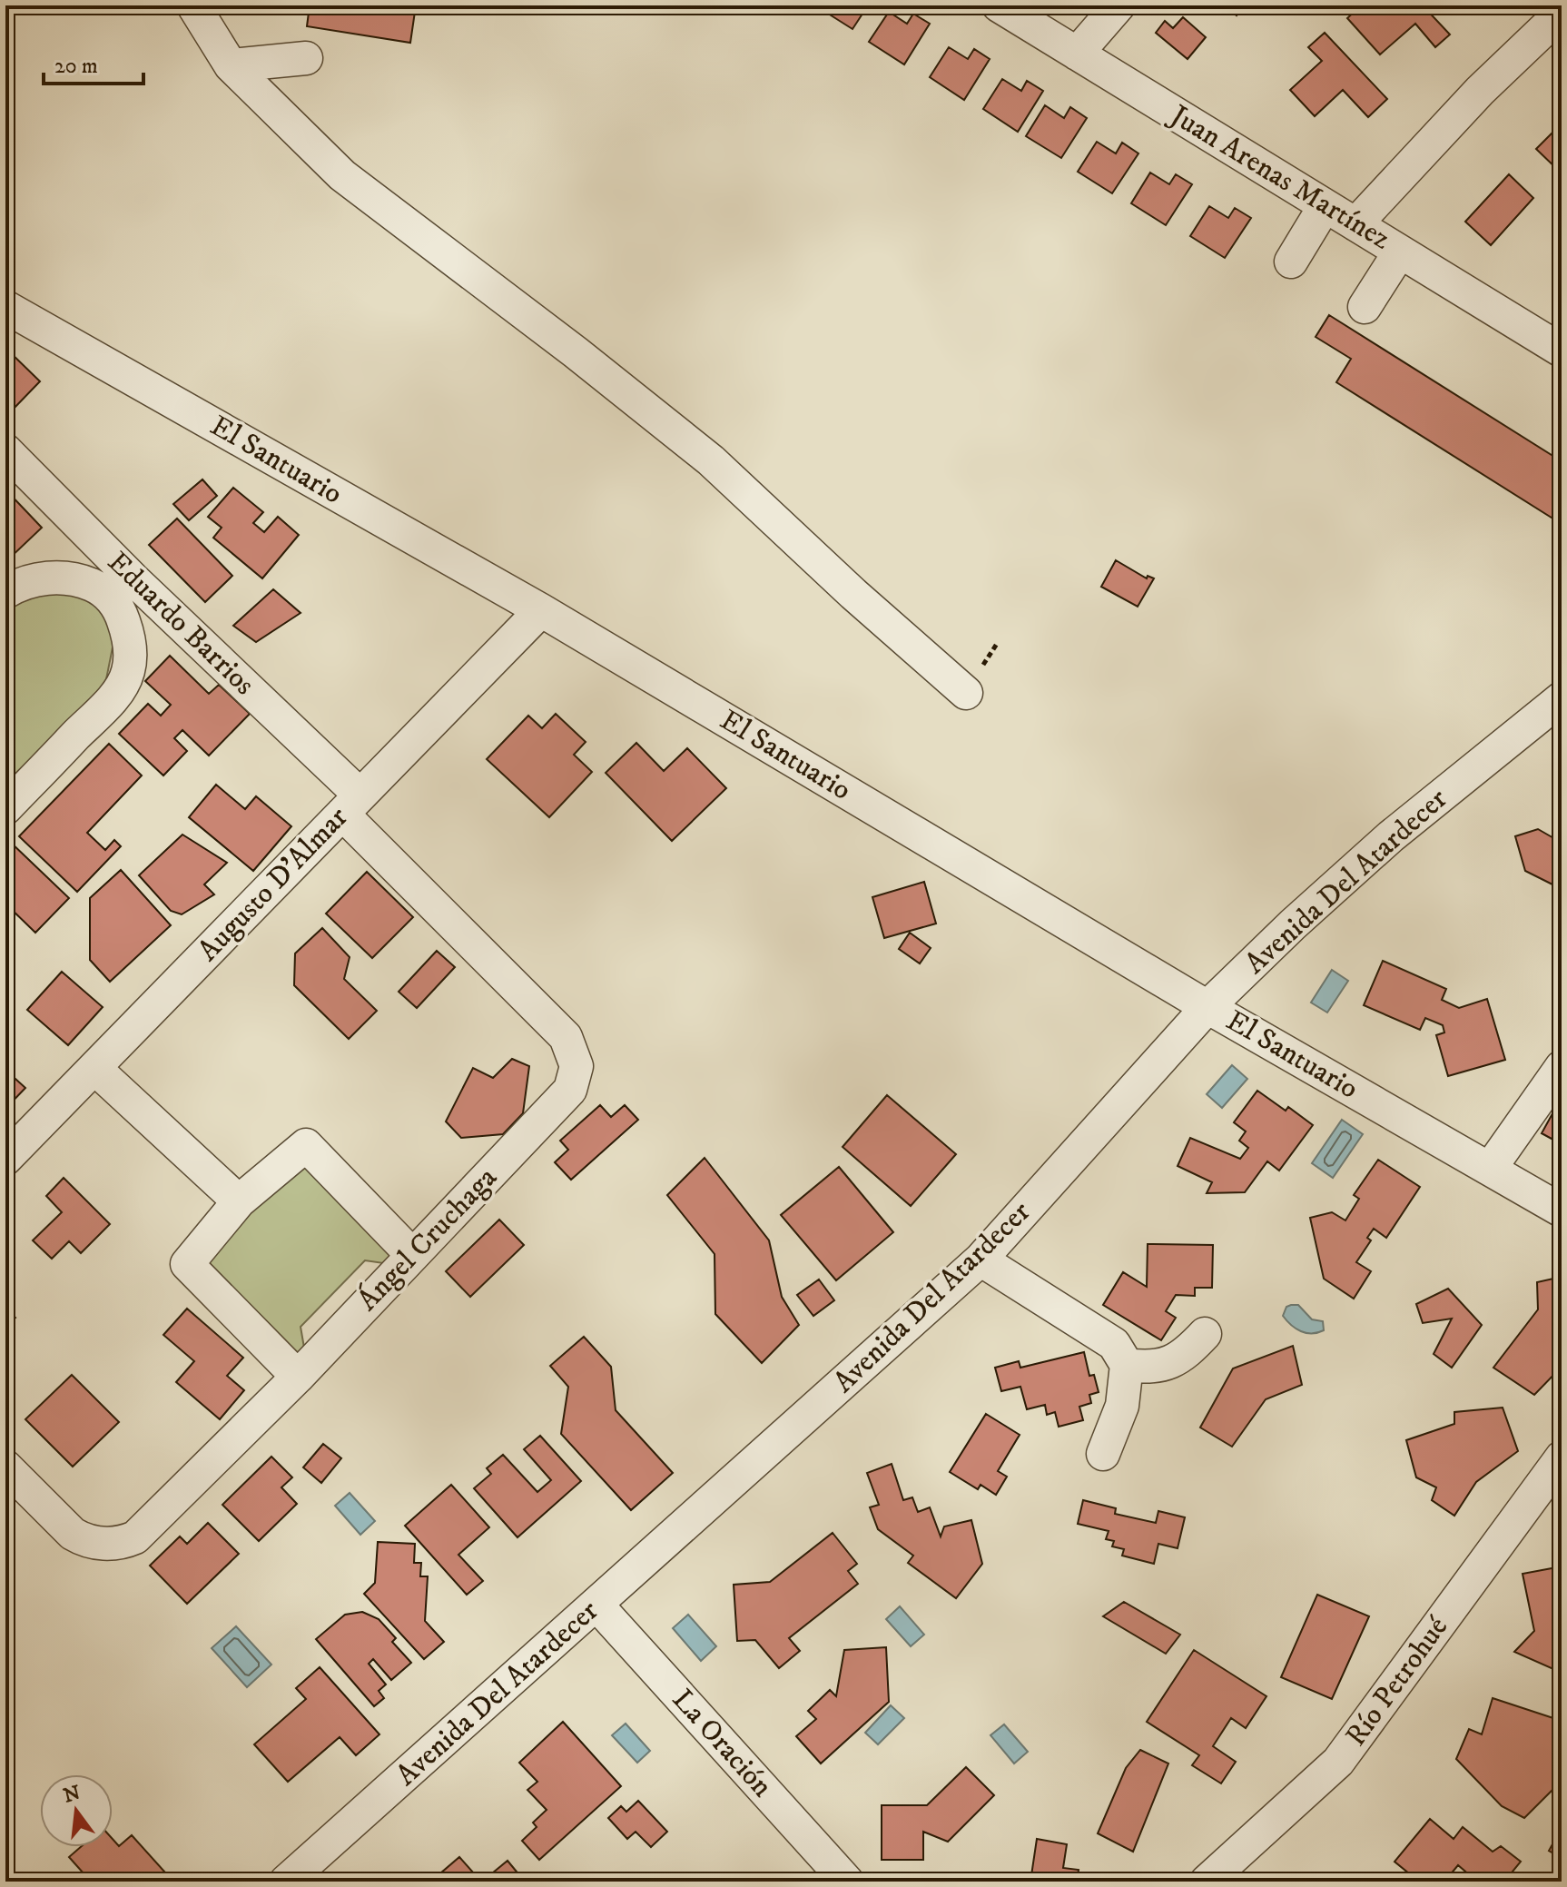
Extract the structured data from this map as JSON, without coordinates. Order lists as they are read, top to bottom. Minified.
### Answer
{"streets":{"street":["Juan Arenas Martínez","El Santuario","Eduardo Barrios","Avenida Del Atardecer","Augusto D'Almar","Ángel Cruchaga","Río Petrohué","La Oración"]},"crossings":[["El Santuario","Avenida Del Atardecer"],["El Santuario","Augusto D'Almar"],["Eduardo Barrios","Augusto D'Almar"],["Eduardo Barrios","Ángel Cruchaga"],["Avenida Del Atardecer","La Oración"],["Augusto D'Almar","Ángel Cruchaga"]],"scale_bar":"20 m","north":"top"}
